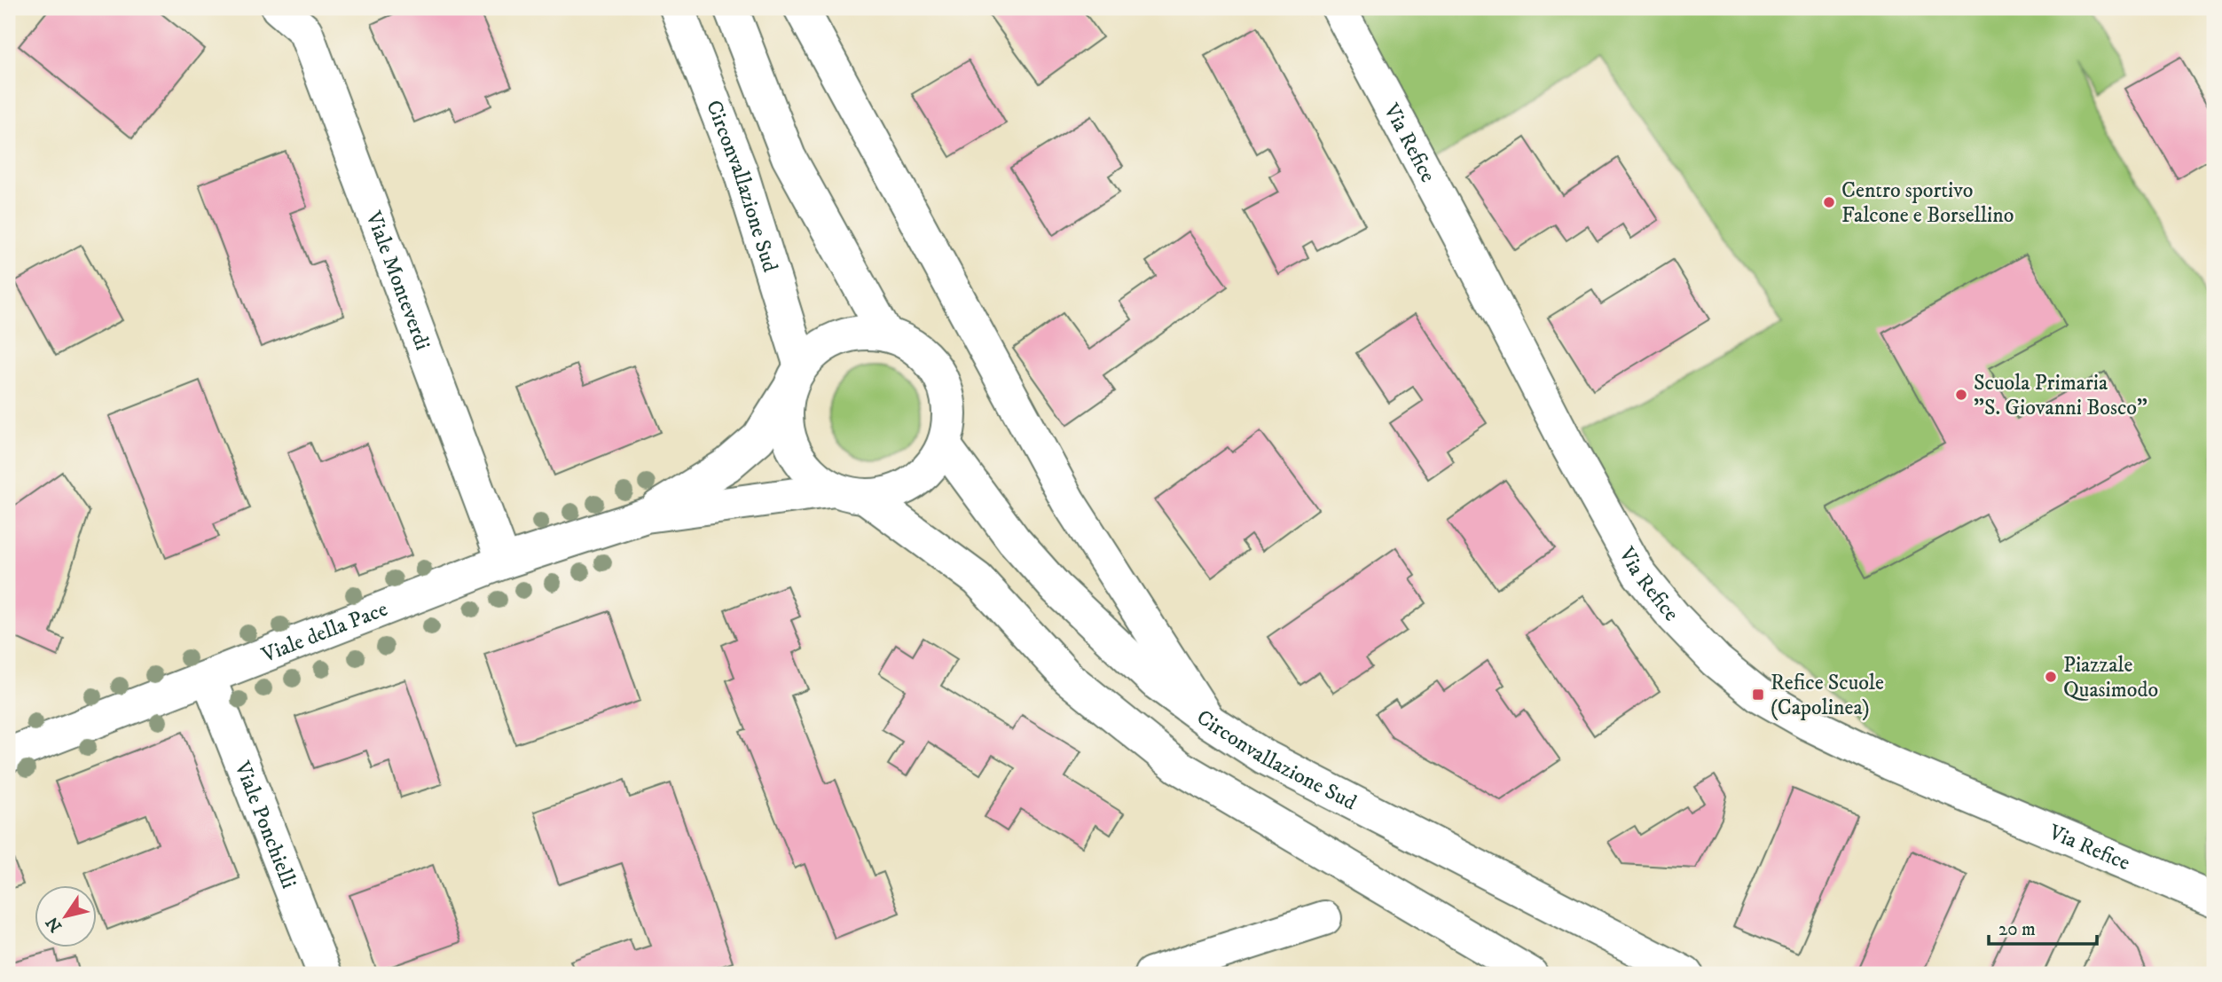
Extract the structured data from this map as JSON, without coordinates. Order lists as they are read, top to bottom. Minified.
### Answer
{"streets":{"street":["Via Refice","Circonvallazione Sud","Viale Monteverdi","Viale della Pace","Viale Ponchielli"]},"crossings":[["Circonvallazione Sud","Viale della Pace"],["Viale Monteverdi","Viale della Pace"],["Viale della Pace","Viale Ponchielli"]],"places":{"other":["Centro sportivo Falcone e Borsellino","Scuola Primaria \"S. Giovanni Bosco\"","Piazzale Quasimodo"],"transit":["Refice Scuole (Capolinea)"]},"scale_bar":"20 m","north":"bottom left"}
